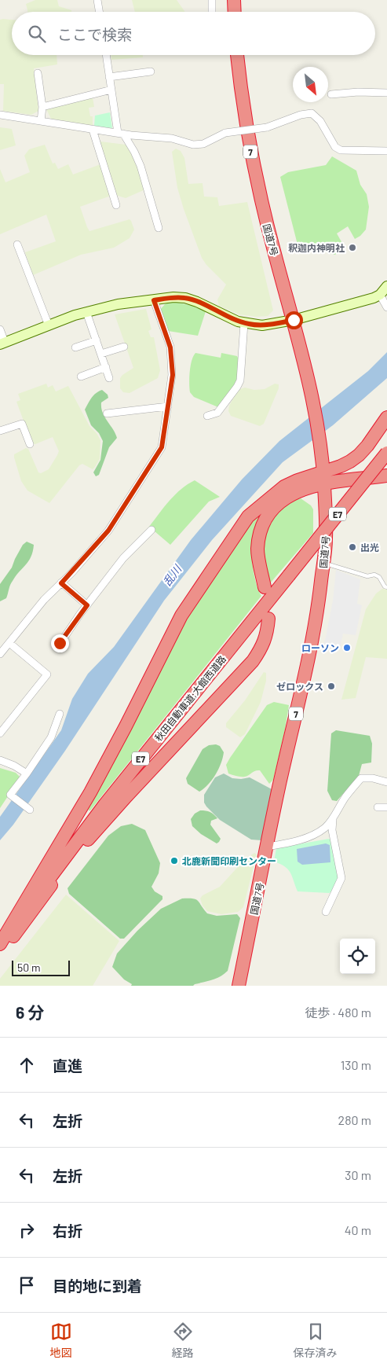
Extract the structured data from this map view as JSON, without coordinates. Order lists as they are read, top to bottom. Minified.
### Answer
{"streets":{"highway":["7","国道7号","E7","秋田自動車道;大館西道路"]},"water":["乱川"],"places":["釈迦内神明社","出光","ローソン","ゼロックス","北鹿新聞印刷センター"],"scale_bar":"50 m","north":"bottom right","page":{"search":"ここで検索","scale":"50 m","heading":["6 分","徒歩 · 480 m"],"list":[["直進","130 m"],["左折","280 m"],["左折","30 m"],["右折","40 m"],"目的地に到着"],"nav":["地図","経路","保存済み"]}}
